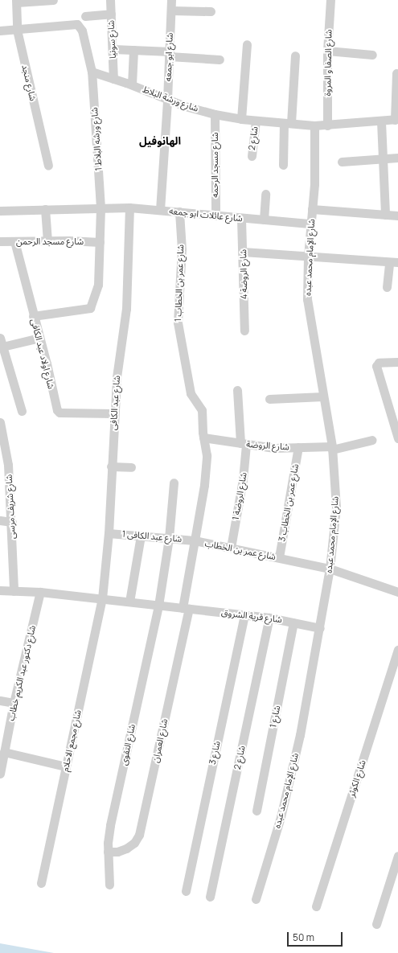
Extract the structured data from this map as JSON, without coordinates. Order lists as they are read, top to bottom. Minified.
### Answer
{"streets":{"street":["شارع سونيا","شارع ابو جمعه","شارع الصفا و المروة","شارع منجد","شارع ورشة البلاط","شارع 2","شارع ورشه البلاط 1","شارع مسجد الرحمه","شارع عائلات ابو جمعه","شارع مسجد الرحمن","شارع الإمام محمد عبده","شارع الروضة 4","شارع عمر بن الخطاب 1","شارع اولاد عبد الكافى","شارع عبد الكافى","شارع الروضة","شارع الروضة 1","شارع عمر بن الخطاب 3","شارع شريف مرسى","شارع عبد الكافى 1","شارع عمر بن الخطاب","شارع قرية الشروق","شارع دكتور عبد الكريم خطاب","شارع 1","شارع مجمع الاحلام","شارع العمران","شارع التقوى","شارع 3","شارع الكوثر"]},"crossings":[["شارع سونيا","شارع ورشة البلاط"],["شارع ابو جمعه","شارع ورشة البلاط"],["شارع ابو جمعه","شارع عائلات ابو جمعه"],["شارع الصفا و المروة","شارع ورشة البلاط"],["شارع ورشة البلاط","شارع 2"],["شارع ورشة البلاط","شارع ورشه البلاط 1"],["شارع ورشة البلاط","شارع مسجد الرحمه"],["شارع ورشة البلاط","شارع الإمام محمد عبده"],["شارع 2","شارع قرية الشروق"],["شارع ورشه البلاط 1","شارع عائلات ابو جمعه"],["شارع ورشه البلاط 1","شارع مسجد الرحمن"],["شارع ورشه البلاط 1","شارع اولاد عبد الكافى"],["شارع مسجد الرحمه","شارع عائلات ابو جمعه"],["شارع عائلات ابو جمعه","شارع الإمام محمد عبده"],["شارع عائلات ابو جمعه","شارع الروضة 4"],["شارع عائلات ابو جمعه","شارع عمر بن الخطاب 1"],["شارع عائلات ابو جمعه","شارع عبد الكافى"],["شارع مسجد الرحمن","شارع اولاد عبد الكافى"],["شارع الإمام محمد عبده","شارع الروضة"],["شارع الإمام محمد عبده","شارع عمر بن الخطاب"],["شارع الإمام محمد عبده","شارع قرية الشروق"],["شارع عمر بن الخطاب 1","شارع الروضة"],["شارع عمر بن الخطاب 1","شارع عبد الكافى 1"],["شارع عمر بن الخطاب 1","شارع عمر بن الخطاب"],["شارع اولاد عبد الكافى","شارع عبد الكافى"],["شارع عبد الكافى","شارع عبد الكافى 1"],["شارع عبد الكافى","شارع مجمع الاحلام"],["شارع الروضة","شارع الروضة 1"],["شارع الروضة","شارع عمر بن الخطاب 3"],["شارع الروضة 1","شارع عمر بن الخطاب"],["شارع عمر بن الخطاب 3","شارع عمر بن الخطاب"],["شارع عبد الكافى 1","شارع عمر بن الخطاب"],["شارع عبد الكافى 1","شارع التقوى"],["شارع عمر بن الخطاب","شارع قرية الشروق"],["شارع عمر بن الخطاب","شارع العمران"],["شارع قرية الشروق","شارع 1"],["شارع قرية الشروق","شارع العمران"],["شارع قرية الشروق","شارع 3"],["شارع العمران","شارع التقوى"]],"districts":["الهانوفيل"],"scale_bar":"50 m"}
